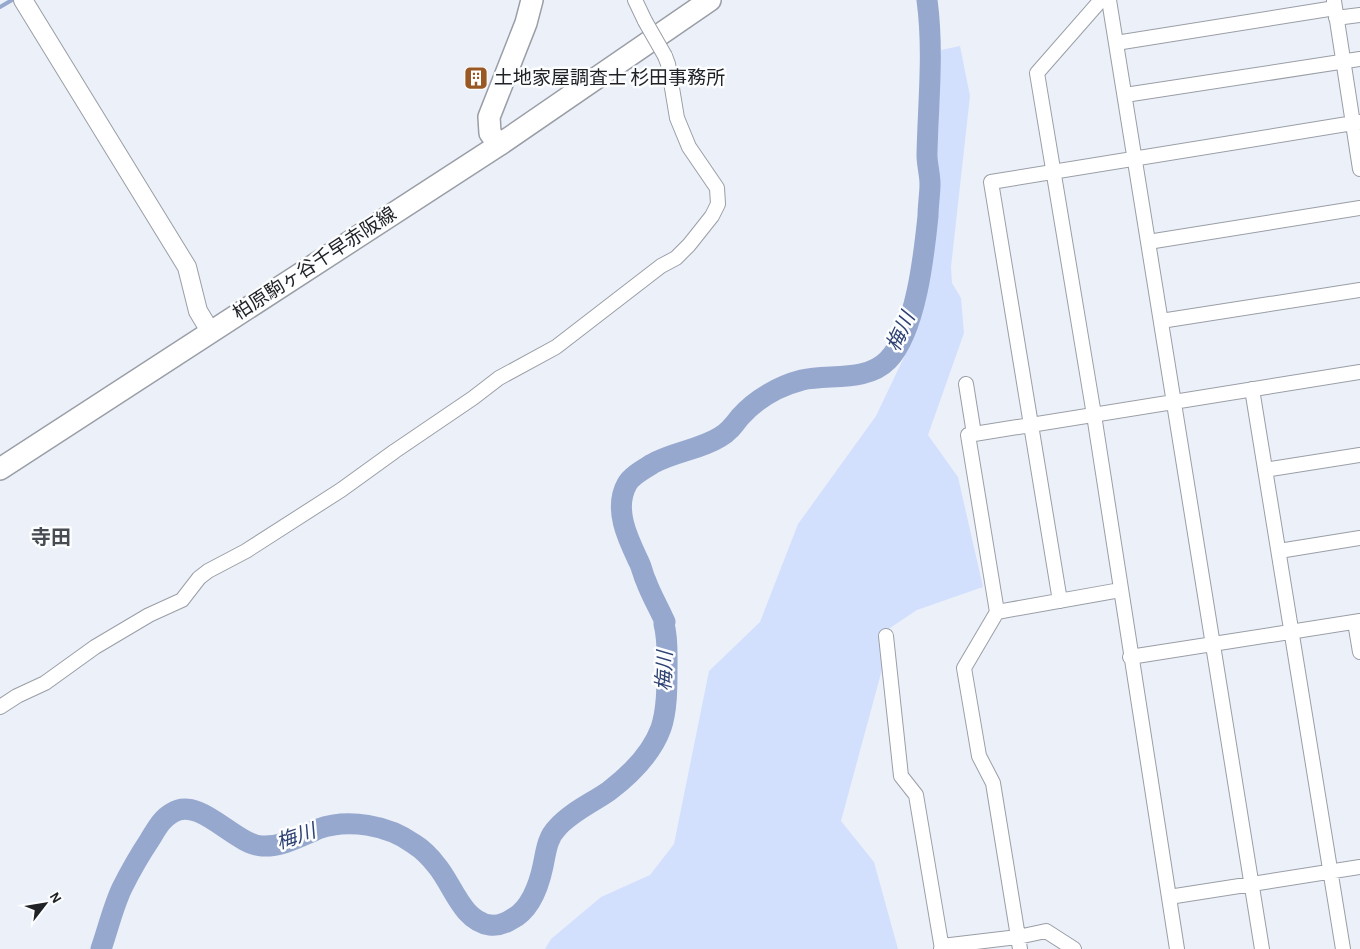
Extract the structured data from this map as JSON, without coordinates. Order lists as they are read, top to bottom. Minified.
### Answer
{"streets":{"main road":["柏原駒ヶ谷千早赤阪線"]},"districts":["寺田"],"water":["梅川"],"places":{"building":["土地家屋調査士 杉田事務所"]},"north":"top right"}
